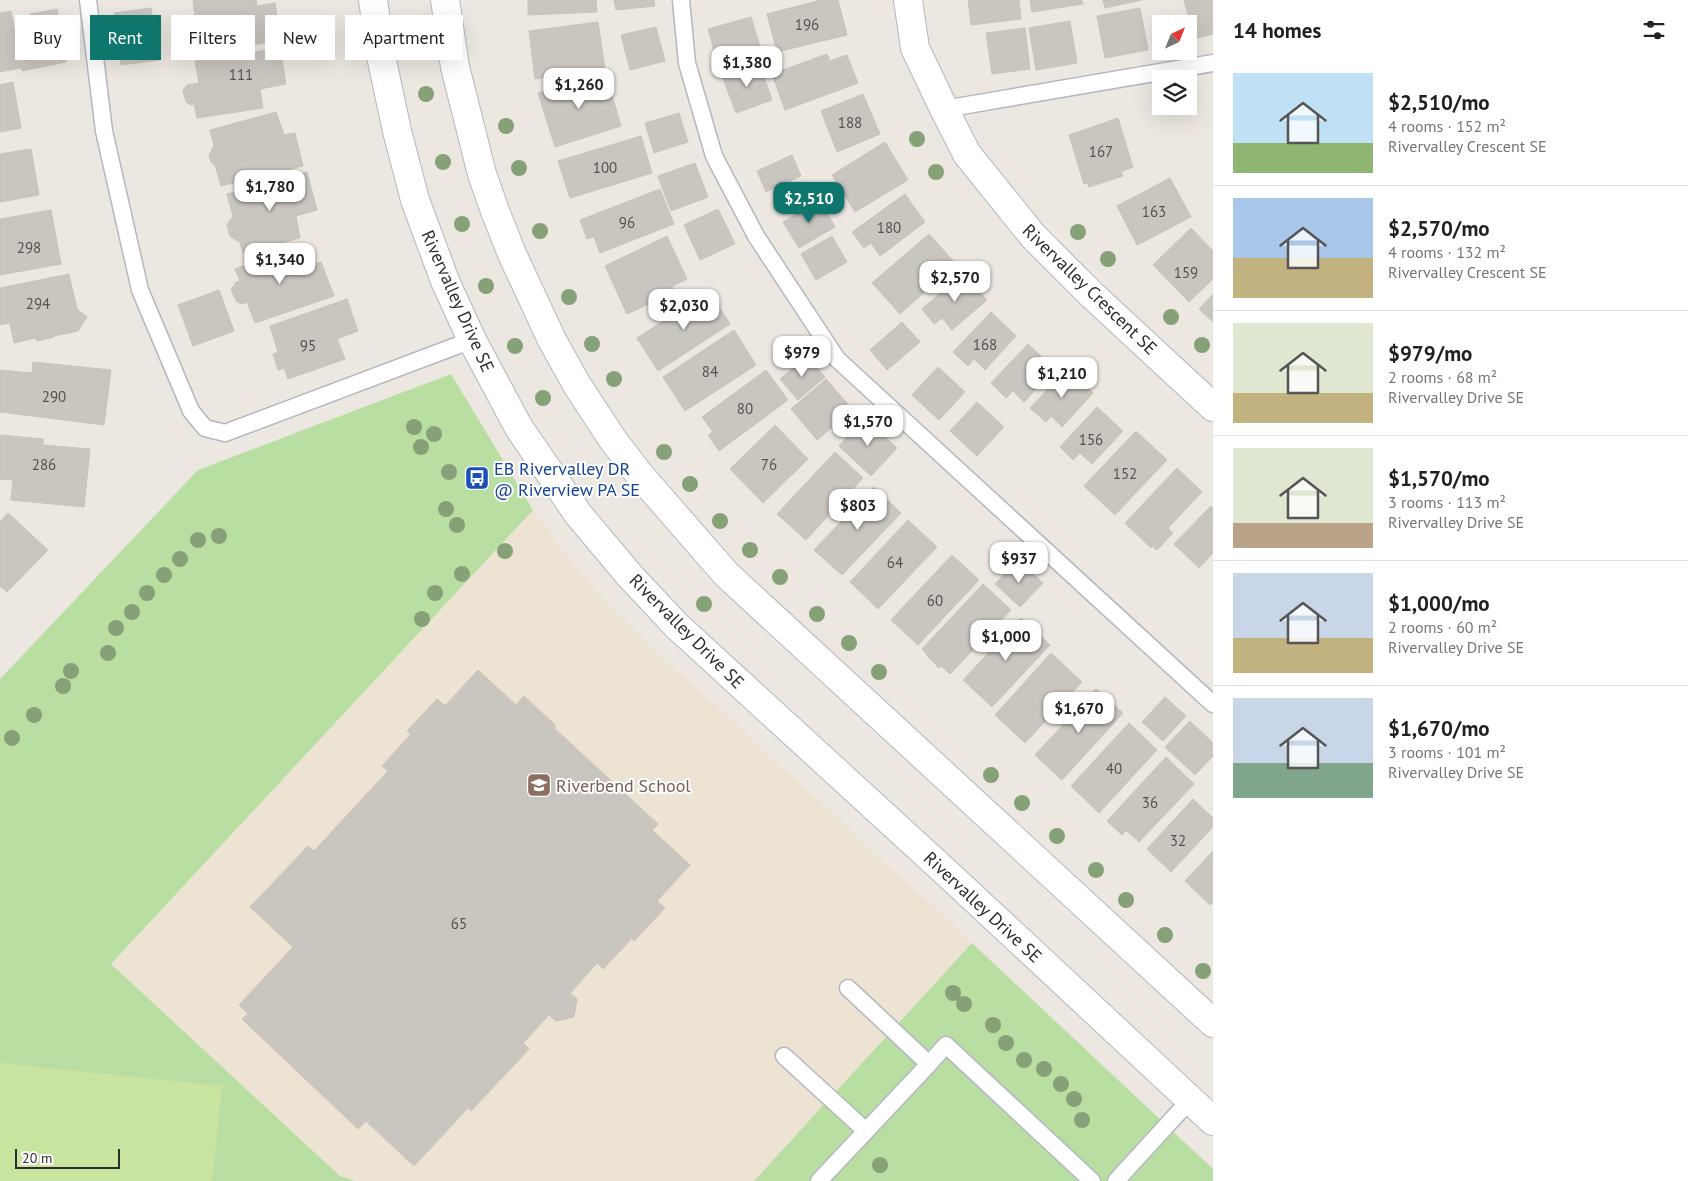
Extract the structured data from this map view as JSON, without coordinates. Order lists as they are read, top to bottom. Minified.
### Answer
{"streets":{"street":["Rivervalley Crescent SE","Rivervalley Drive SE"]},"places":{"bus stop":["EB Rivervalley DR @ Riverview PA SE"],"school or university":["Riverbend School"]},"house_numbers":["196","111","188","167","100","163","96","180","298","159","294","168","95","84","290","80","156","286","76","152","64","60","40","36","32","65"],"scale_bar":"20 m","north":"top right","page":{"heading":"14 homes","chip":["Buy","Rent","Filters","New","Apartment"],"price":["$1,380","$1,260","$1,780","$2,510","$1,340","$2,570","$2,030","$979","$1,210","$1,570","$803","$937","$1,000","$1,670"],"list":[{"name":"$2,510/mo","note":"4 rooms · 152 m² · Rivervalley Crescent SE"},{"name":"$2,570/mo","note":"4 rooms · 132 m² · Rivervalley Crescent SE"},{"name":"$979/mo","note":"2 rooms · 68 m² · Rivervalley Drive SE"},{"name":"$1,570/mo","note":"3 rooms · 113 m² · Rivervalley Drive SE"},{"name":"$1,000/mo","note":"2 rooms · 60 m² · Rivervalley Drive SE"},{"name":"$1,670/mo","note":"3 rooms · 101 m² · Rivervalley Drive SE"}],"scale":"20 m"}}
